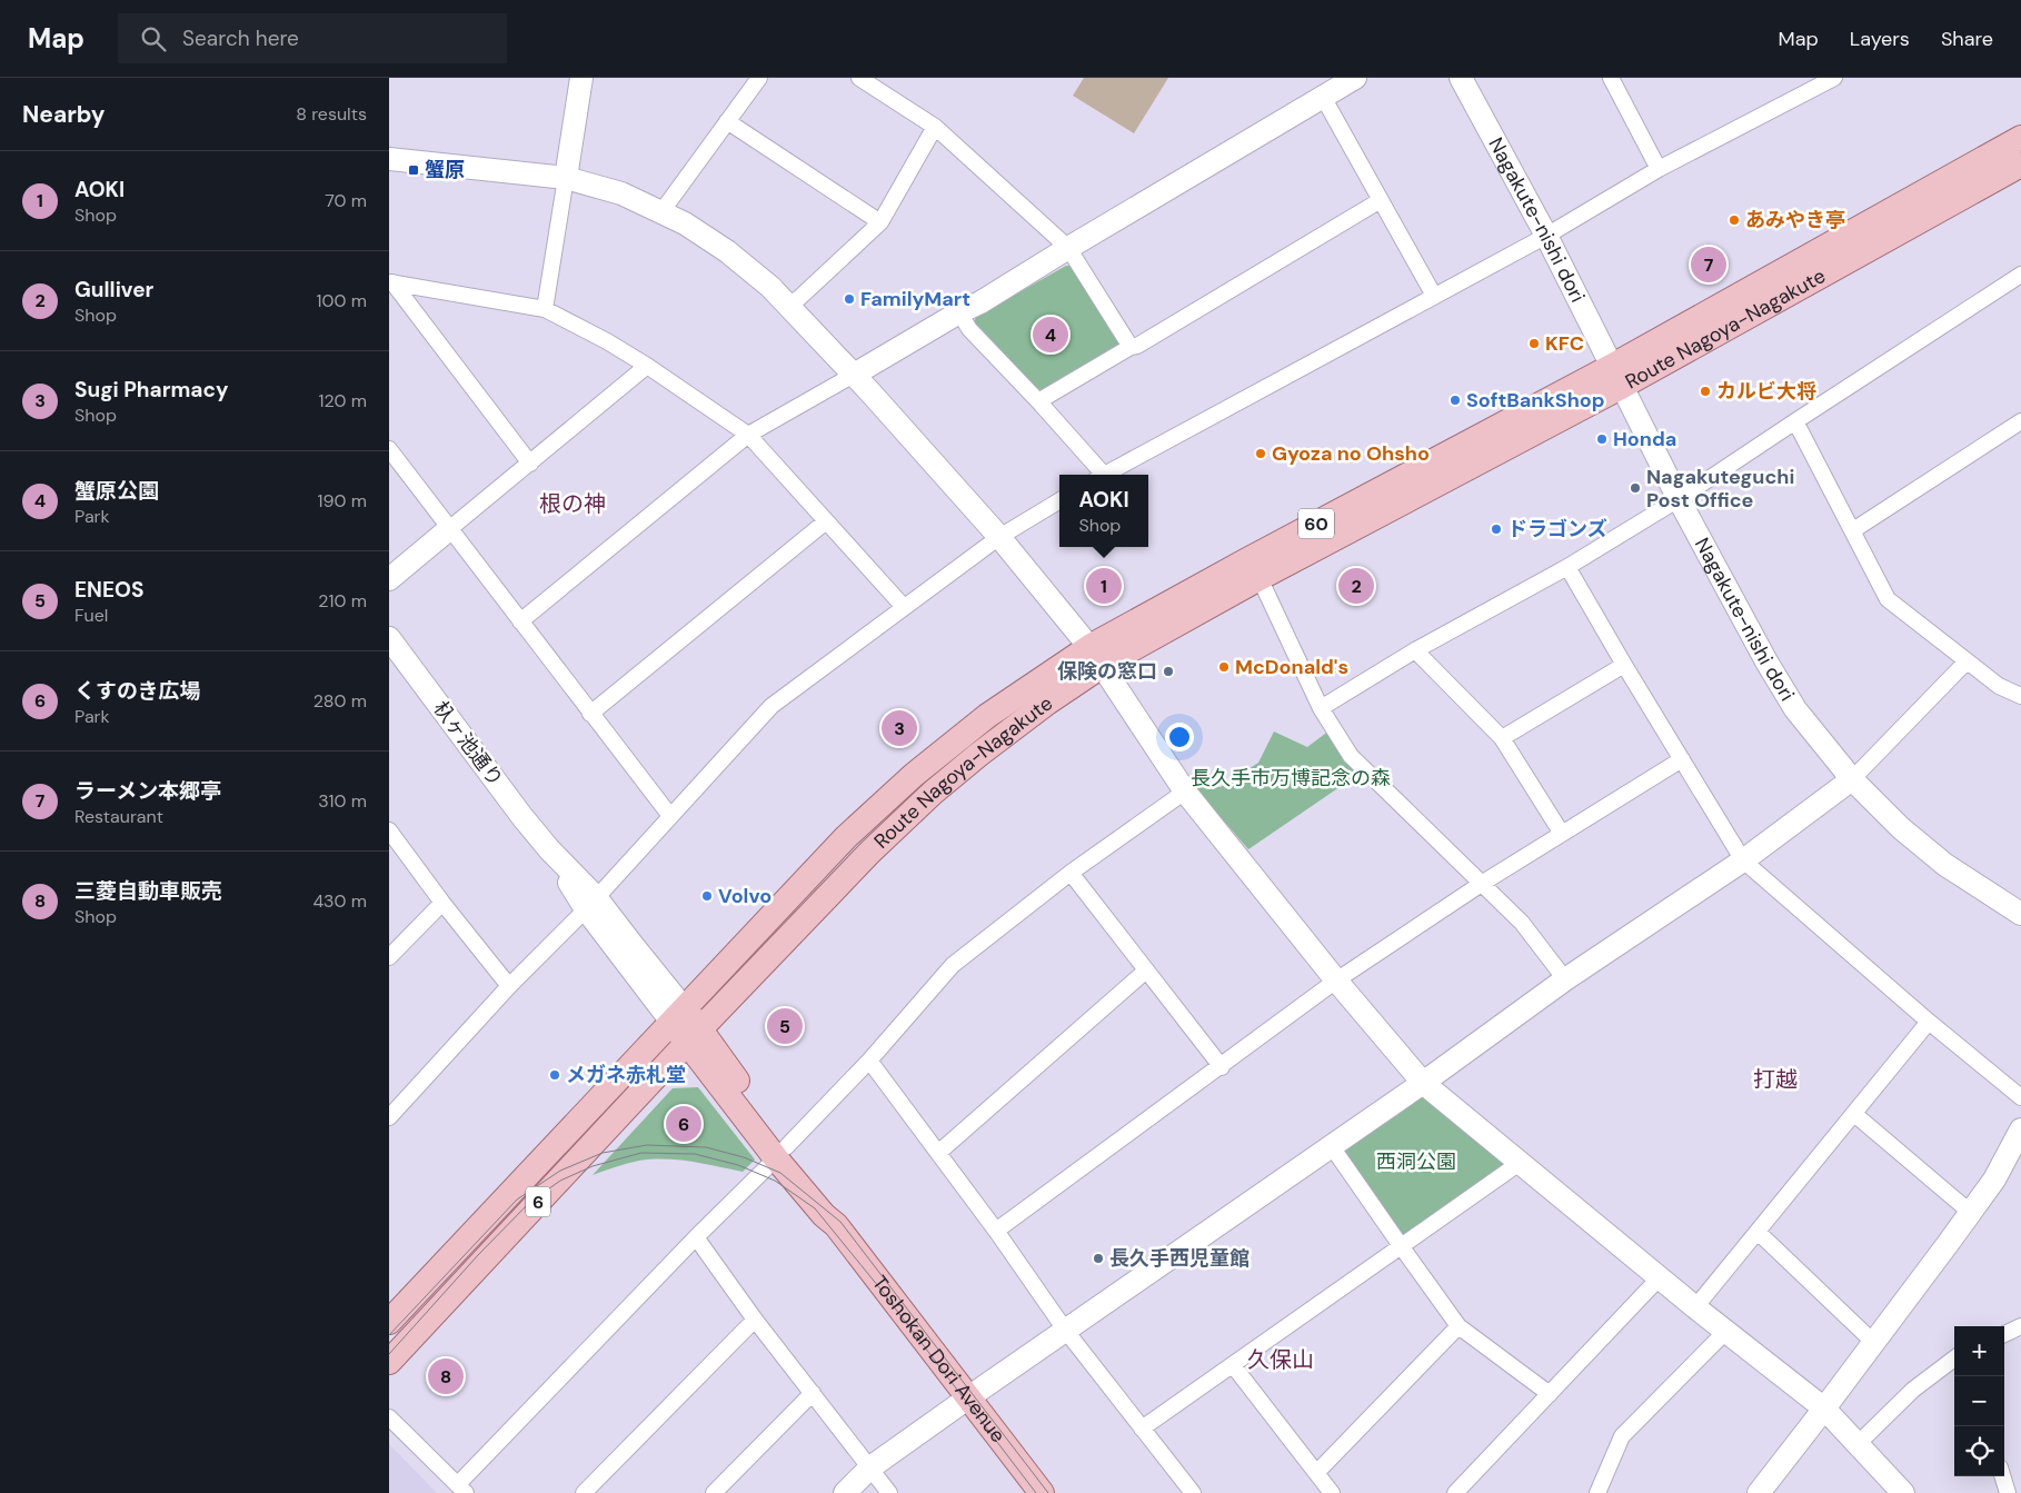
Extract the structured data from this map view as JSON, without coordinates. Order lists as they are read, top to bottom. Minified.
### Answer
{"streets":{"main road":["Route Nagoya-Nagakute","60","6","Toshokan Dori Avenue"],"street":["Nagakute-nishi dori","杁ヶ池通り"]},"crossings":[["Nagakute-nishi dori","Route Nagoya-Nagakute"],["Route Nagoya-Nagakute","杁ヶ池通り"],["Route Nagoya-Nagakute","6"],["Route Nagoya-Nagakute","Toshokan Dori Avenue"],["杁ヶ池通り","6"],["杁ヶ池通り","Toshokan Dori Avenue"],["6","Toshokan Dori Avenue"]],"districts":["根の神","打越","久保山"],"parks":["長久手市万博記念の森","西洞公園"],"places":{"transit":["蟹原"],"other":["あみやき亭","FamilyMart","KFC","カルビ大将","SoftBankShop","Honda","Gyoza no Ohsho","Nagakuteguchi Post Office","ドラゴンズ","McDonald's","保険の窓口","Volvo","メガネ赤札堂","長久手西児童館"]},"page":{"header":"Map","search":"Search here","nav":["Map","Layers","Share"],"heading":["Nearby","8 results"],"list":[{"mark":"1","name":"AOKI","note":"Shop","value":"70 m"},{"mark":"2","name":"Gulliver","note":"Shop","value":"100 m"},{"mark":"3","name":"Sugi Pharmacy","note":"Shop","value":"120 m"},{"mark":"4","name":"蟹原公園","note":"Park","value":"190 m"},{"mark":"5","name":"ENEOS","note":"Fuel","value":"210 m"},{"mark":"6","name":"くすのき広場","note":"Park","value":"280 m"},{"mark":"7","name":"ラーメン本郷亭","note":"Restaurant","value":"310 m"},{"mark":"8","name":"三菱自動車販売","note":"Shop","value":"430 m"}],"pins":["7","4","1","2","3","5","6","8"],"popup":["AOKI","Shop"],"map_buttons":["+","−"]}}
